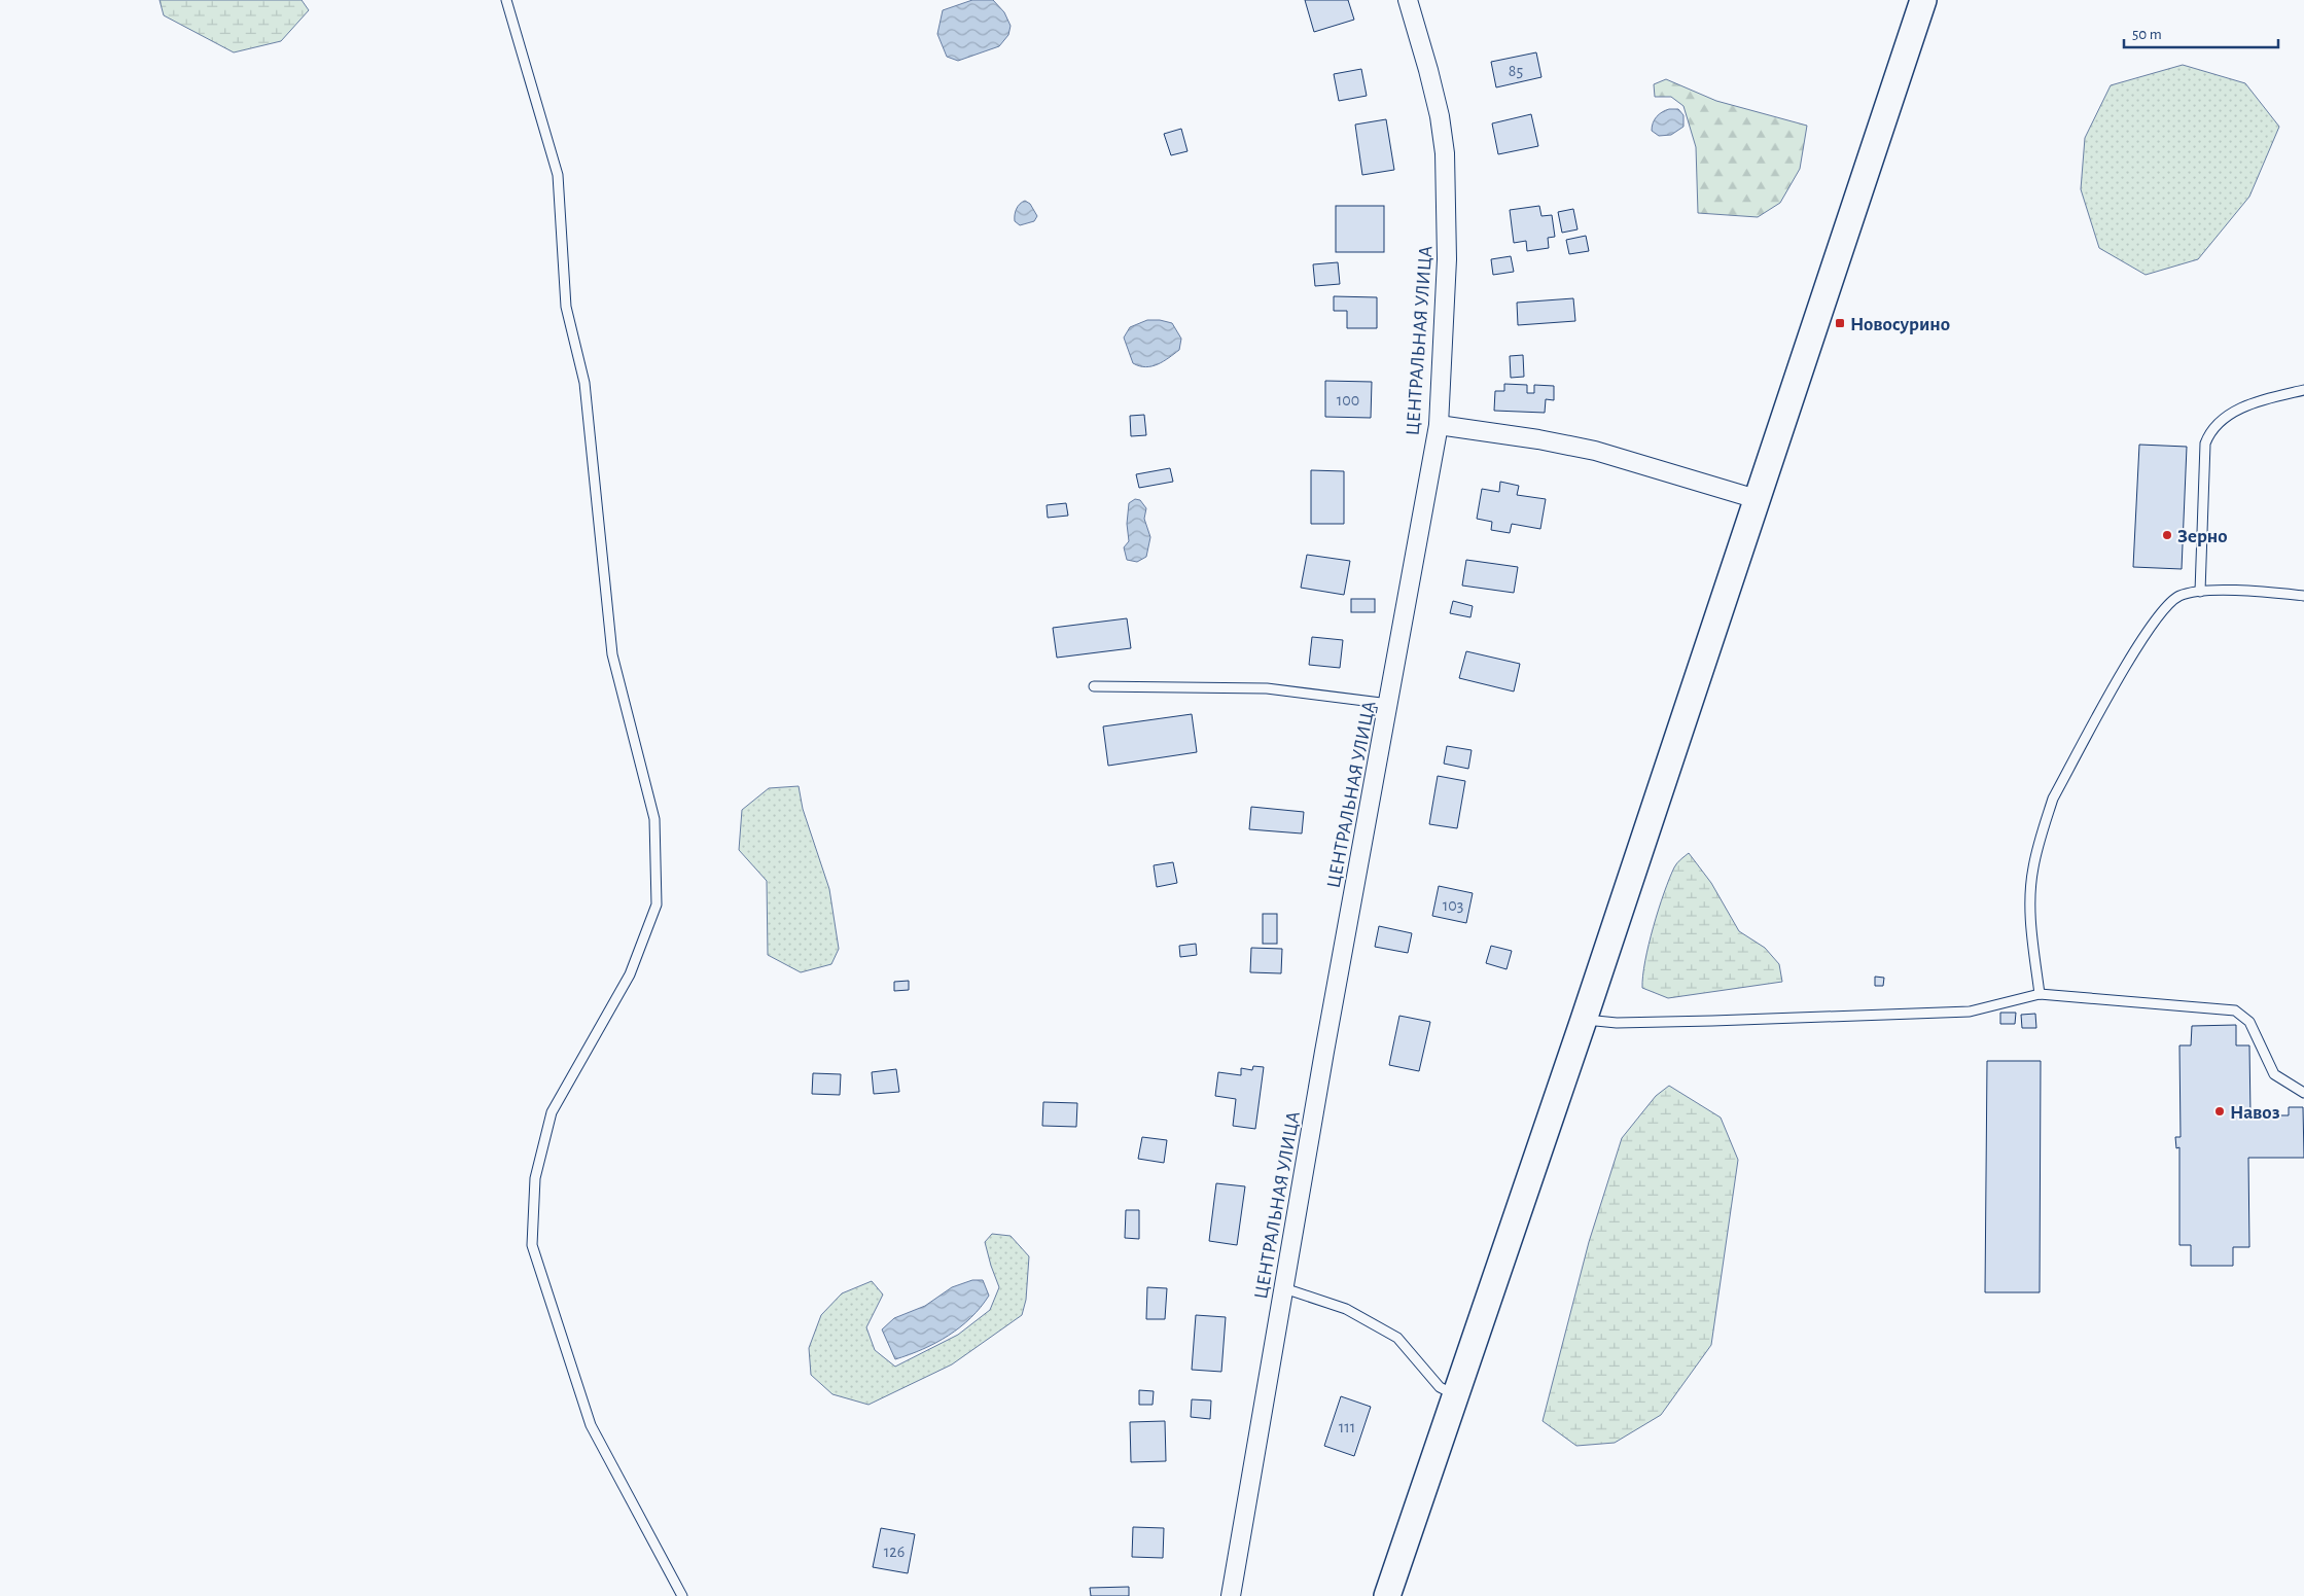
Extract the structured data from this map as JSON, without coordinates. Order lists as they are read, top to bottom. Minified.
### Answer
{"streets":{"street":["ЦЕНТРАЛЬНАЯ УЛИЦА"]},"places":{"transit":["Новосурино"],"other":["Зерно","Навоз"]},"house_numbers":["85","100","103","111","126"],"scale_bar":"50 m"}
